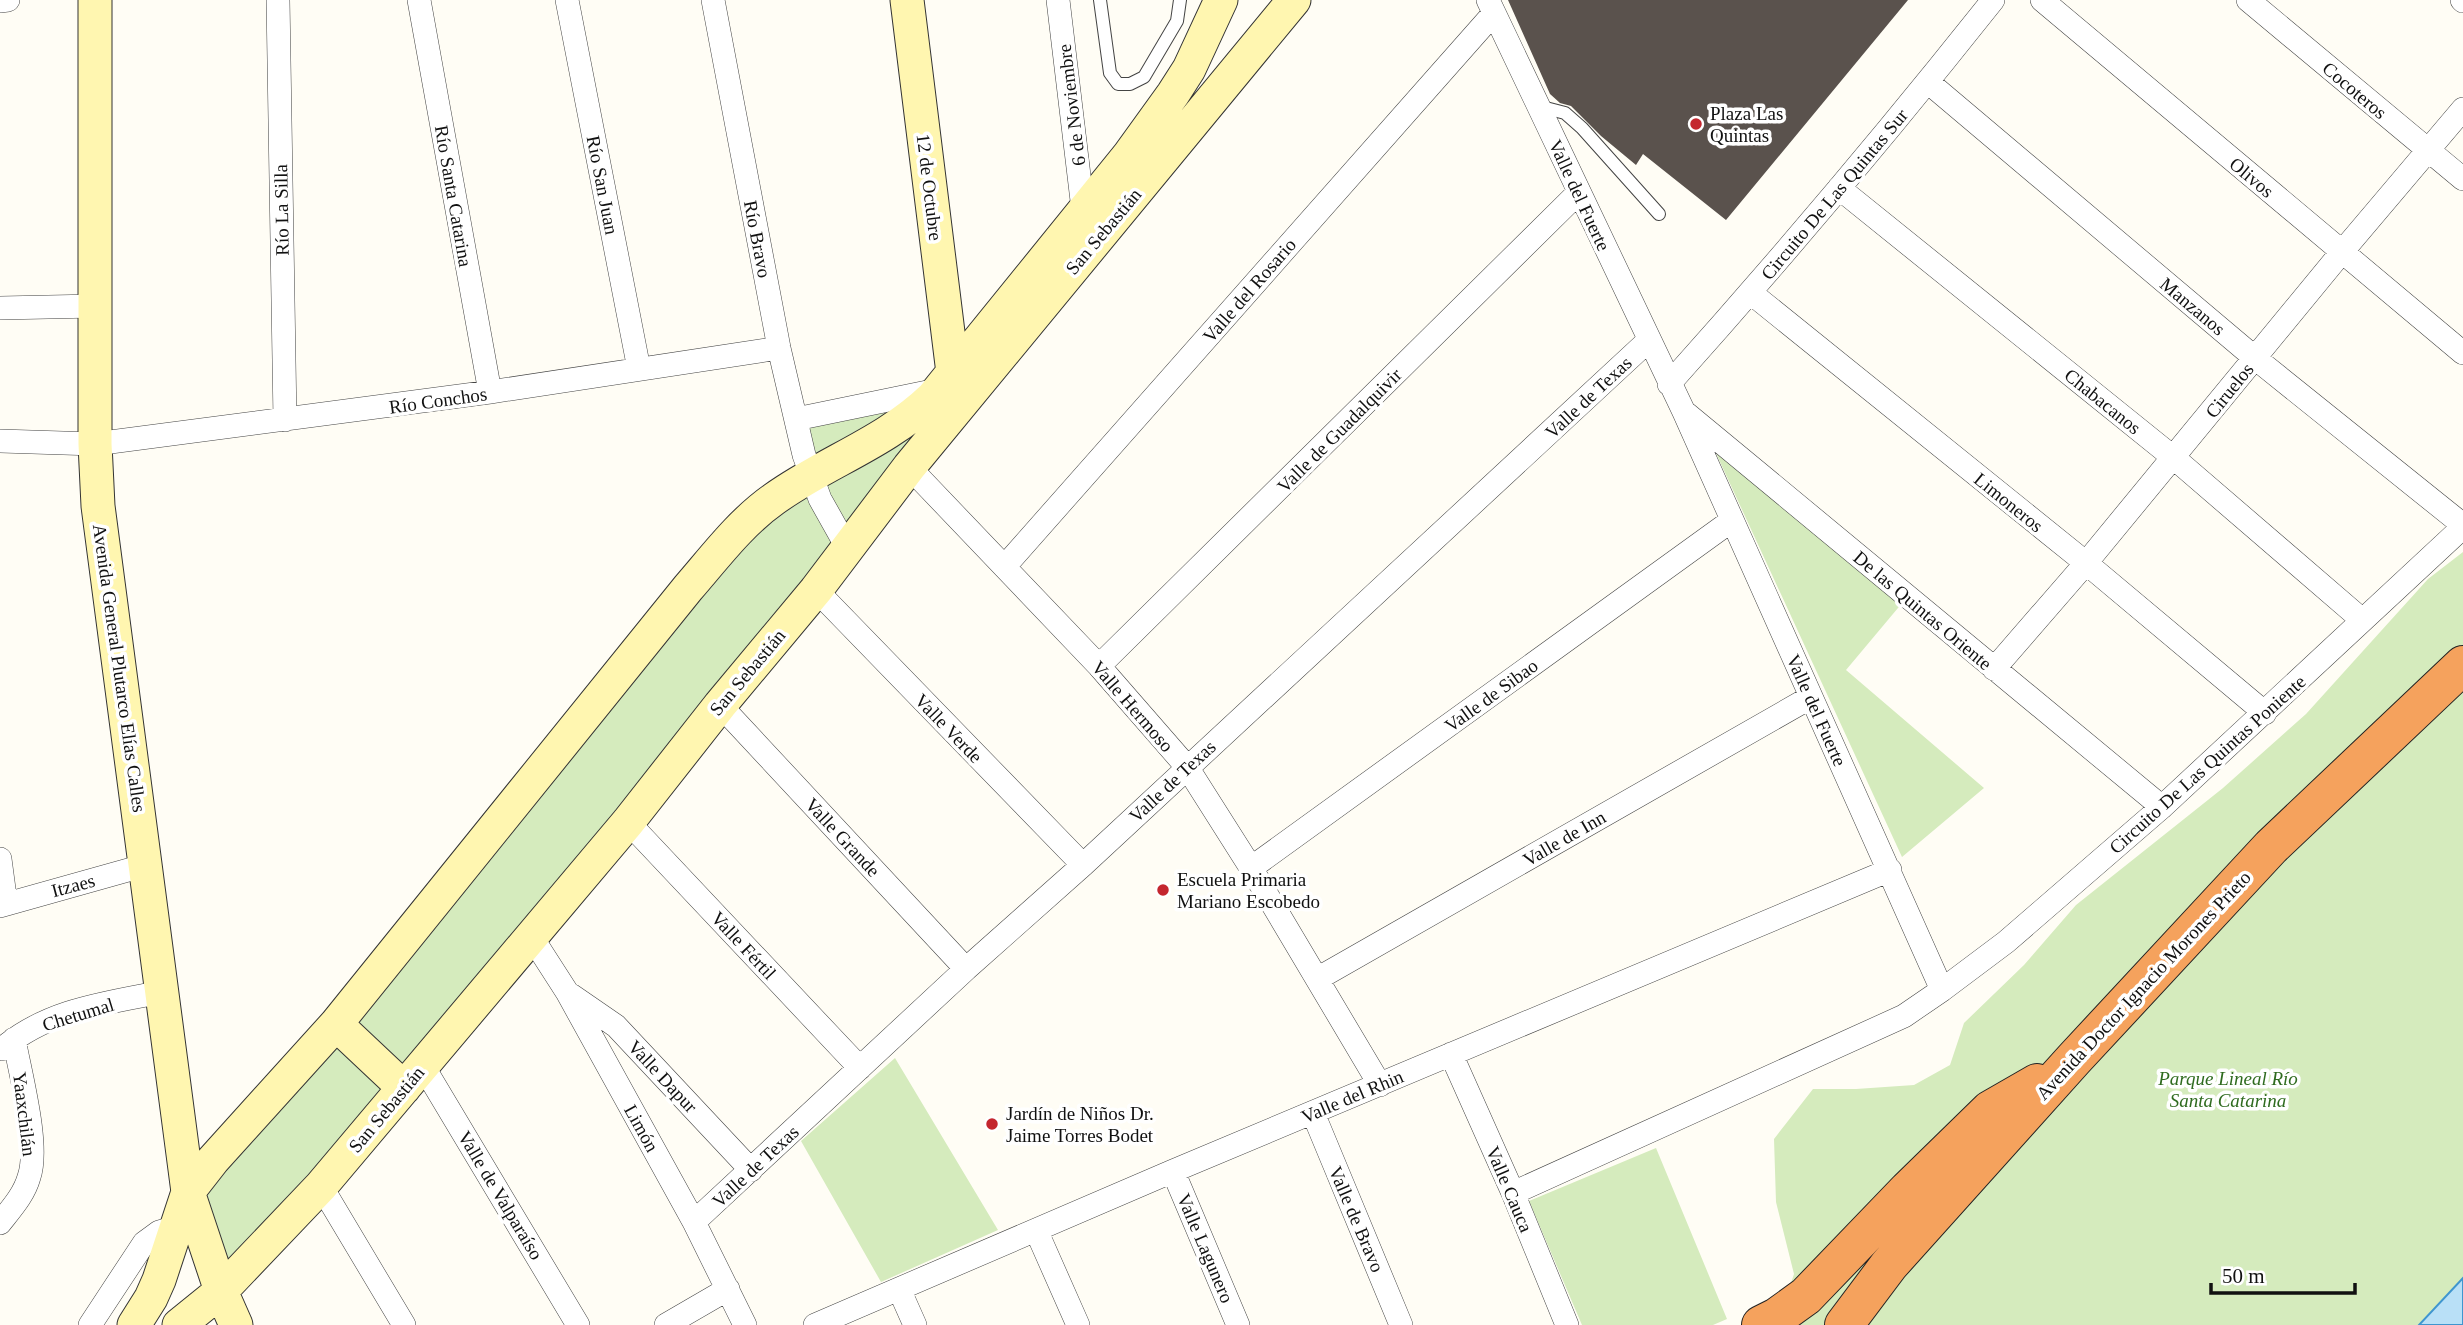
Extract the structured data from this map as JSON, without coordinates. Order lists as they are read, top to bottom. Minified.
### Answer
{"streets":{"highway":["Avenida Doctor Ignacio Morones Prieto"],"main road":["12 de Octubre","San Sebastián","Avenida General Plutarco Elías Calles"],"street":["Cocoteros","6 de Noviembre","Olivos","Río San Juan","Circuito De Las Quintas Sur","Valle del Fuerte","Río Santa Catarina","Río La Silla","Río Bravo","Valle del Rosario","Manzanos","Ciruelos","Valle de Texas","Río Conchos","Chabacanos","Valle de Guadalquivir","Limoneros","De las Quintas Oriente","Valle de Sibao","Valle Hermoso","Valle Verde","Circuito De Las Quintas Poniente","Valle Grande","Valle de Inn","Itzaes","Valle Fértil","Chetumal","Valle Dapur","Valle del Rhin","Yaaxchilán","Limón","Valle Cauca","Valle de Valparaíso","Valle de Bravo","Valle Lagunero"]},"crossings":[["Cocoteros","Ciruelos"],["6 de Noviembre","San Sebastián"],["Olivos","Ciruelos"],["Río San Juan","Río Conchos"],["12 de Octubre","San Sebastián"],["Circuito De Las Quintas Sur","Valle del Fuerte"],["Circuito De Las Quintas Sur","Manzanos"],["Circuito De Las Quintas Sur","Chabacanos"],["Circuito De Las Quintas Sur","Limoneros"],["Valle del Fuerte","Valle del Rosario"],["Valle del Fuerte","Valle de Texas"],["Valle del Fuerte","Valle de Guadalquivir"],["Valle del Fuerte","De las Quintas Oriente"],["Valle del Fuerte","Valle de Sibao"],["Valle del Fuerte","Circuito De Las Quintas Poniente"],["Valle del Fuerte","Valle de Inn"],["Valle del Fuerte","Valle del Rhin"],["Río Santa Catarina","Río Conchos"],["Río La Silla","Río Conchos"],["San Sebastián","Río Bravo"],["San Sebastián","Avenida General Plutarco Elías Calles"],["San Sebastián","Valle Hermoso"],["San Sebastián","Valle Verde"],["San Sebastián","Valle Grande"],["San Sebastián","Valle Fértil"],["San Sebastián","Limón"],["San Sebastián","Valle de Valparaíso"],["Río Bravo","Río Conchos"],["Valle del Rosario","Valle Hermoso"],["Manzanos","Ciruelos"],["Manzanos","Circuito De Las Quintas Poniente"],["Ciruelos","Chabacanos"],["Ciruelos","Limoneros"],["Ciruelos","De las Quintas Oriente"],["Valle de Texas","Valle Hermoso"],["Valle de Texas","Valle Verde"],["Valle de Texas","Valle Grande"],["Valle de Texas","Valle Fértil"],["Valle de Texas","Valle Dapur"],["Valle de Texas","Limón"],["Río Conchos","Avenida General Plutarco Elías Calles"],["Chabacanos","Circuito De Las Quintas Poniente"],["Valle de Guadalquivir","Valle Hermoso"],["Limoneros","Circuito De Las Quintas Poniente"],["De las Quintas Oriente","Circuito De Las Quintas Poniente"],["Avenida General Plutarco Elías Calles","Itzaes"],["Avenida General Plutarco Elías Calles","Chetumal"],["Valle de Sibao","Valle Hermoso"],["Valle Hermoso","Valle de Inn"],["Valle Hermoso","Valle del Rhin"],["Chetumal","Yaaxchilán"],["Valle Dapur","Limón"],["Valle del Rhin","Valle Cauca"],["Valle del Rhin","Valle de Bravo"],["Valle del Rhin","Valle Lagunero"]],"parks":["Parque Lineal Río Santa Catarina"],"places":["Plaza Las Quintas","Escuela Primaria Mariano Escobedo","Jardín de Niños Dr. Jaime Torres Bodet"],"scale_bar":"50 m"}
